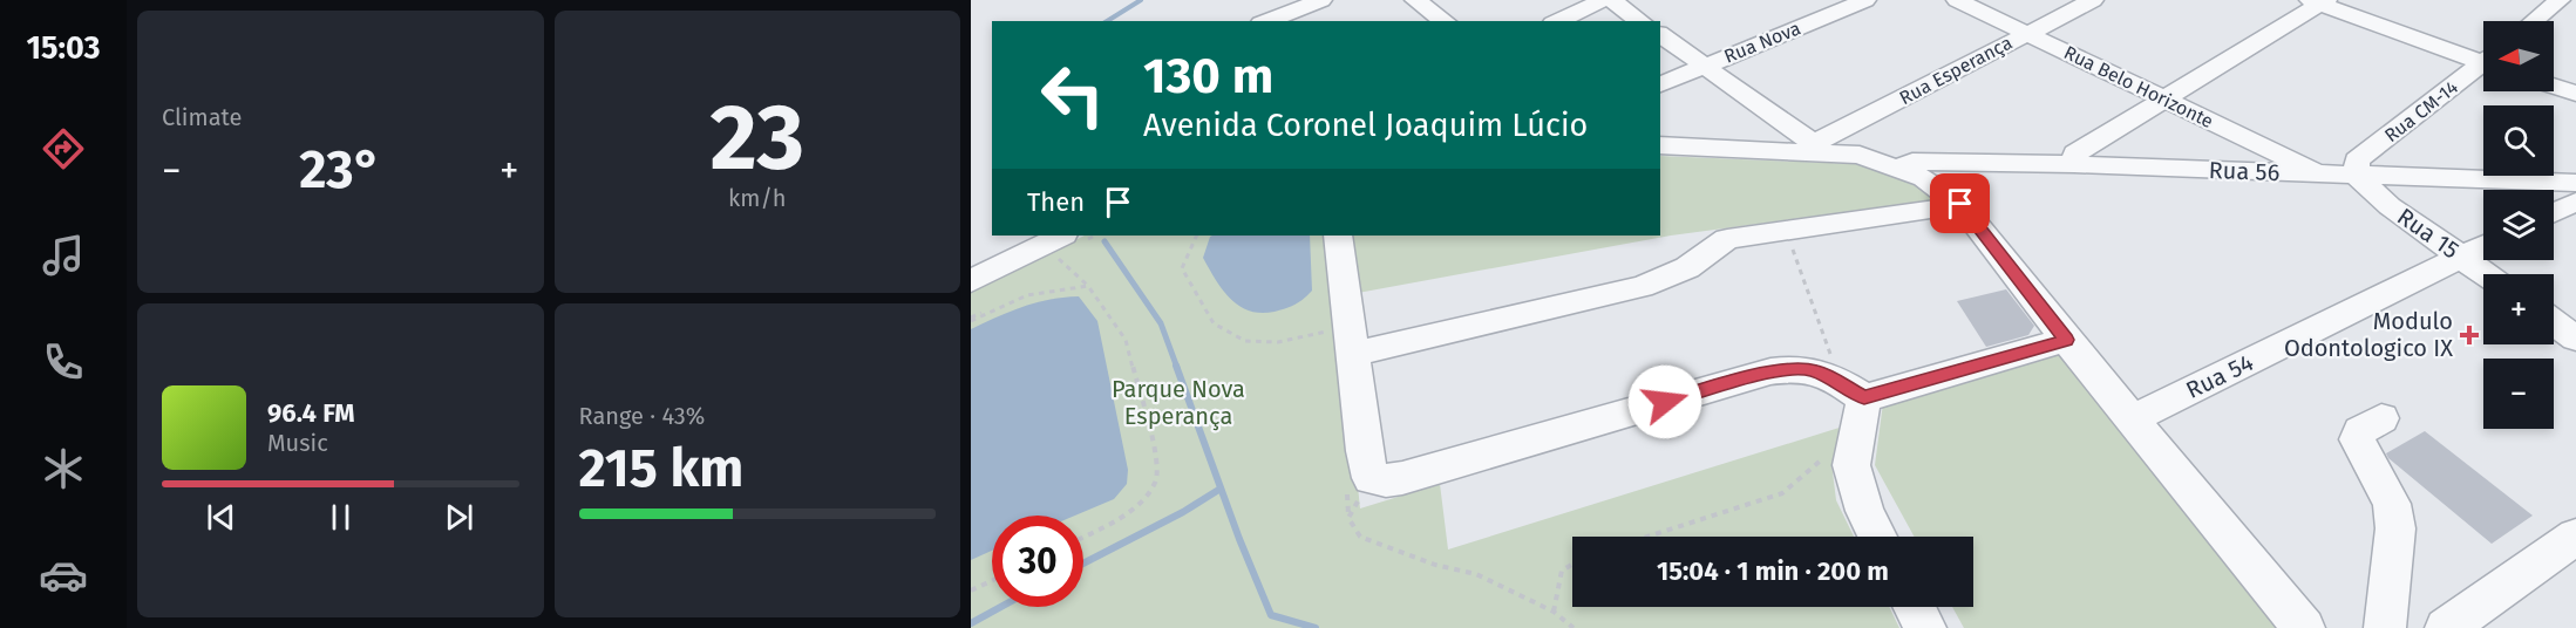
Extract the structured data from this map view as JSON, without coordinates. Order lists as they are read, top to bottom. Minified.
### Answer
{"streets":{"street":["Rua Nova","Rua Esperança","Rua Belo Horizonte","Rua CM-14","Rua 56","Rua 15","Rua 54"]},"crossings":[["Rua Esperança","Rua Belo Horizonte"],["Rua Esperança","Rua 56"],["Rua Belo Horizonte","Rua 56"],["Rua CM-14","Rua 56"],["Rua CM-14","Rua 15"],["Rua 56","Rua 15"],["Rua 15","Rua 54"]],"parks":["Parque Nova Esperança"],"places":{"health":["Modulo Odontologico IX"]},"north":"left","page":{"tabs":"15:03","tile":["Climate",["23","km/h"],["Range · 43%","215 km"]],"map_buttons":["+","−"],"turn":["130 m","Avenida Coronel Joaquim Lúcio"],"heat":["−","23°","+"],"then":"Then","song":["96.4 FM","Music"],"limit":"30","trip":"15:04 · 1 min · 200 m"}}
